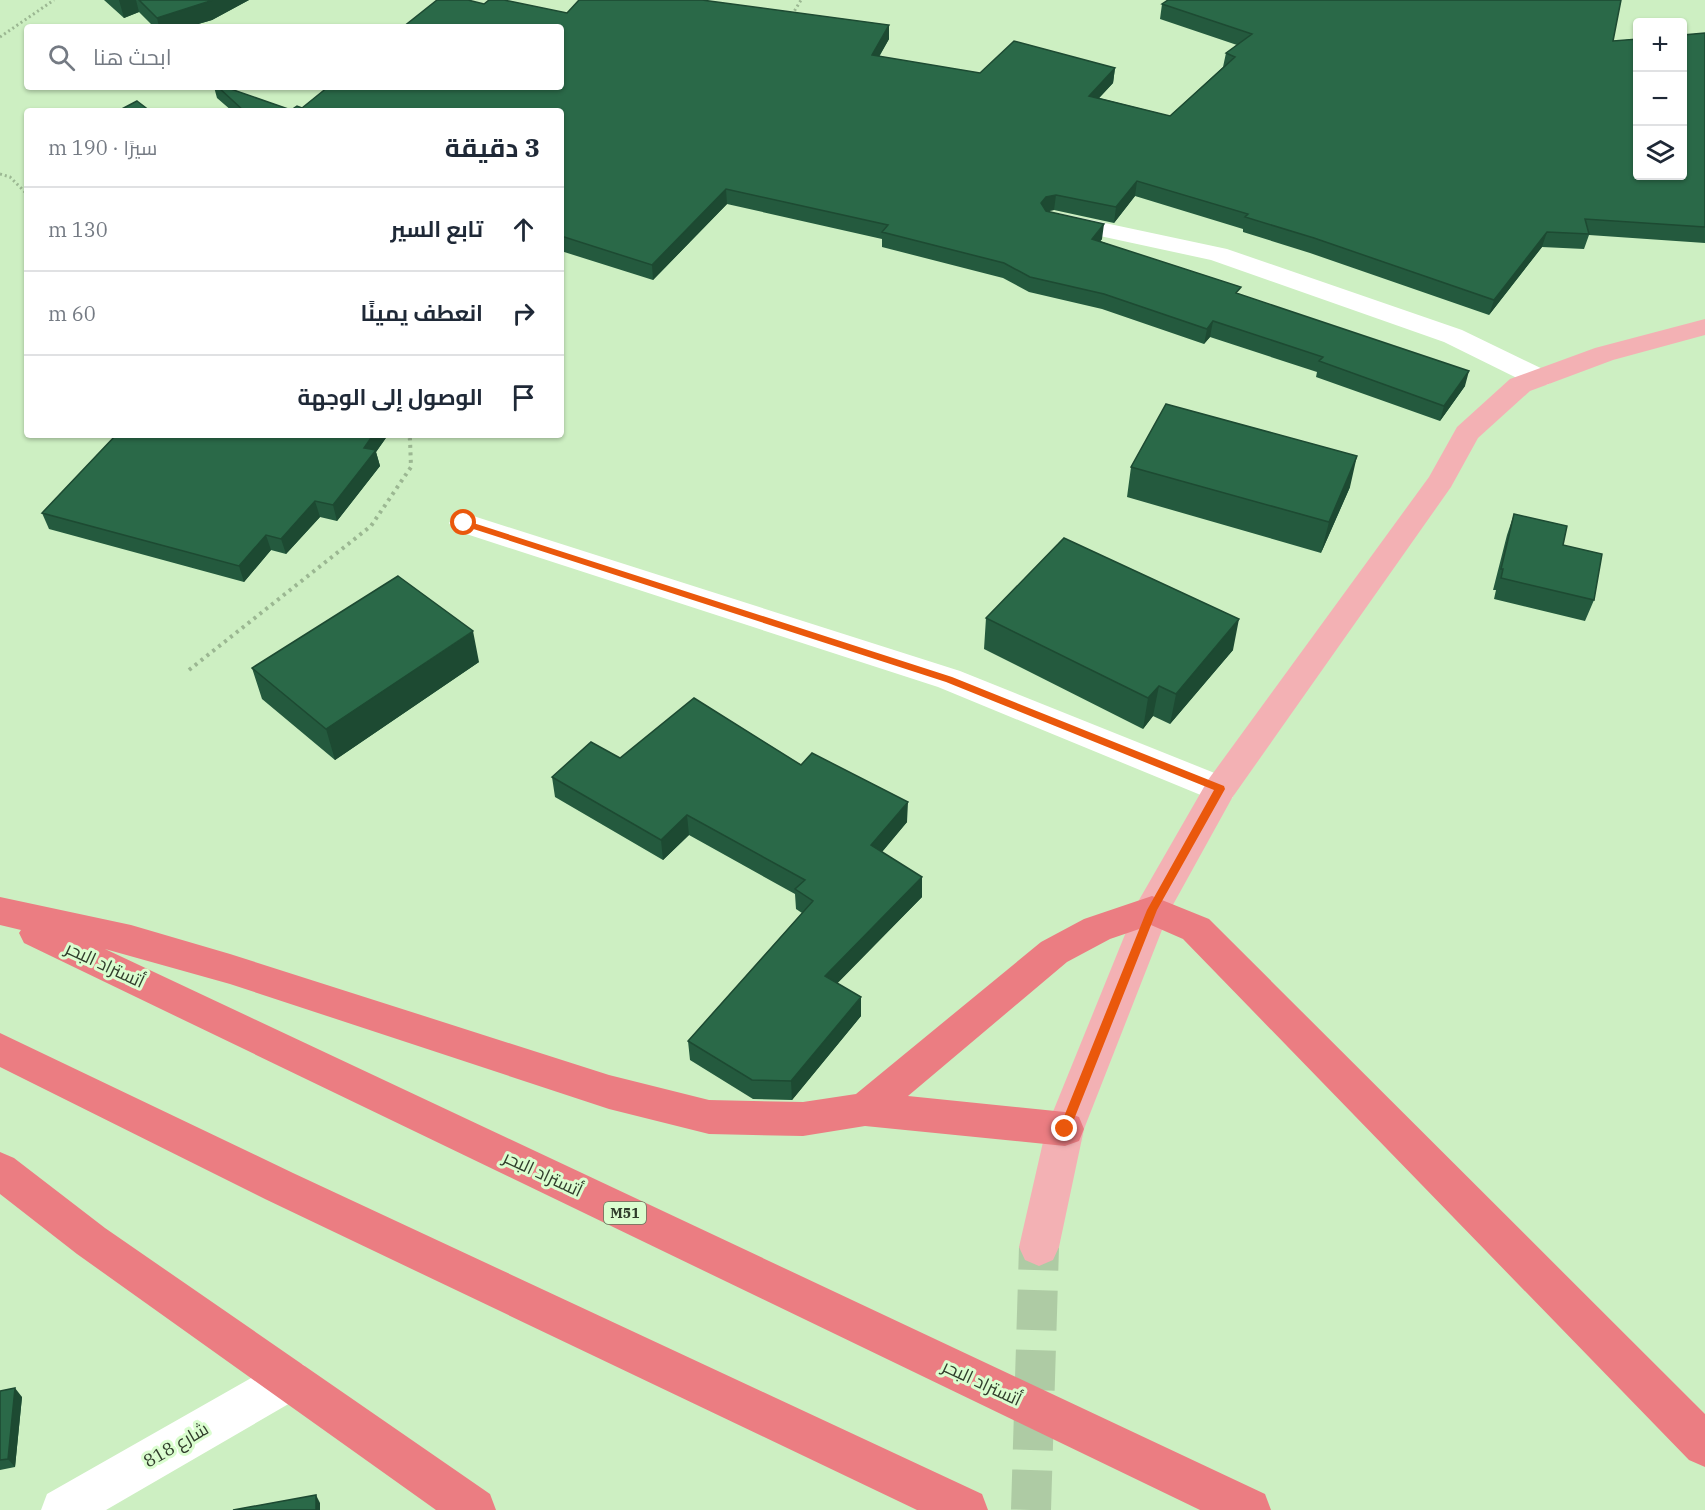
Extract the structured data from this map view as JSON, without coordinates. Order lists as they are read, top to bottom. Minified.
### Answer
{"streets":{"highway":["أتستراد البحر","M51"],"street":["شارع 818"]},"page":{"map_buttons":["+","−"],"search":"ابحث هنا","heading":["3 دقيقة","سيرًا · 190 m"],"list":[["تابع السير","130 m"],["انعطف يمينًا","60 m"],"الوصول إلى الوجهة"]}}
